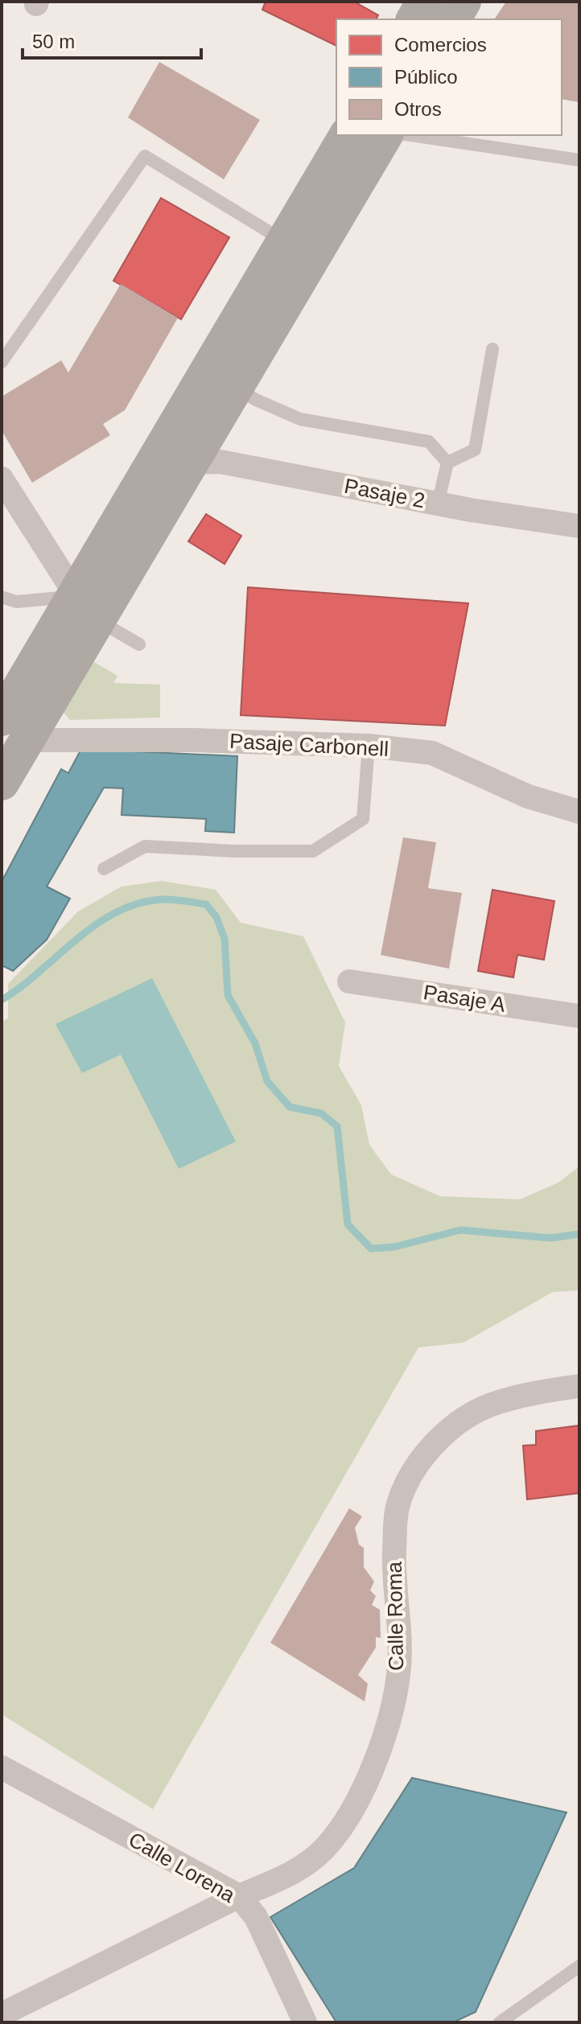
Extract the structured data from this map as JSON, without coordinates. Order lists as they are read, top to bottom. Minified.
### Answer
{"streets":{"street":["Pasaje 2","Pasaje Carbonell","Pasaje A","Calle Roma","Calle Lorena"]},"crossings":[["Calle Roma","Calle Lorena"]],"legend":["Comercios","Público","Otros"],"scale_bar":"50 m"}
